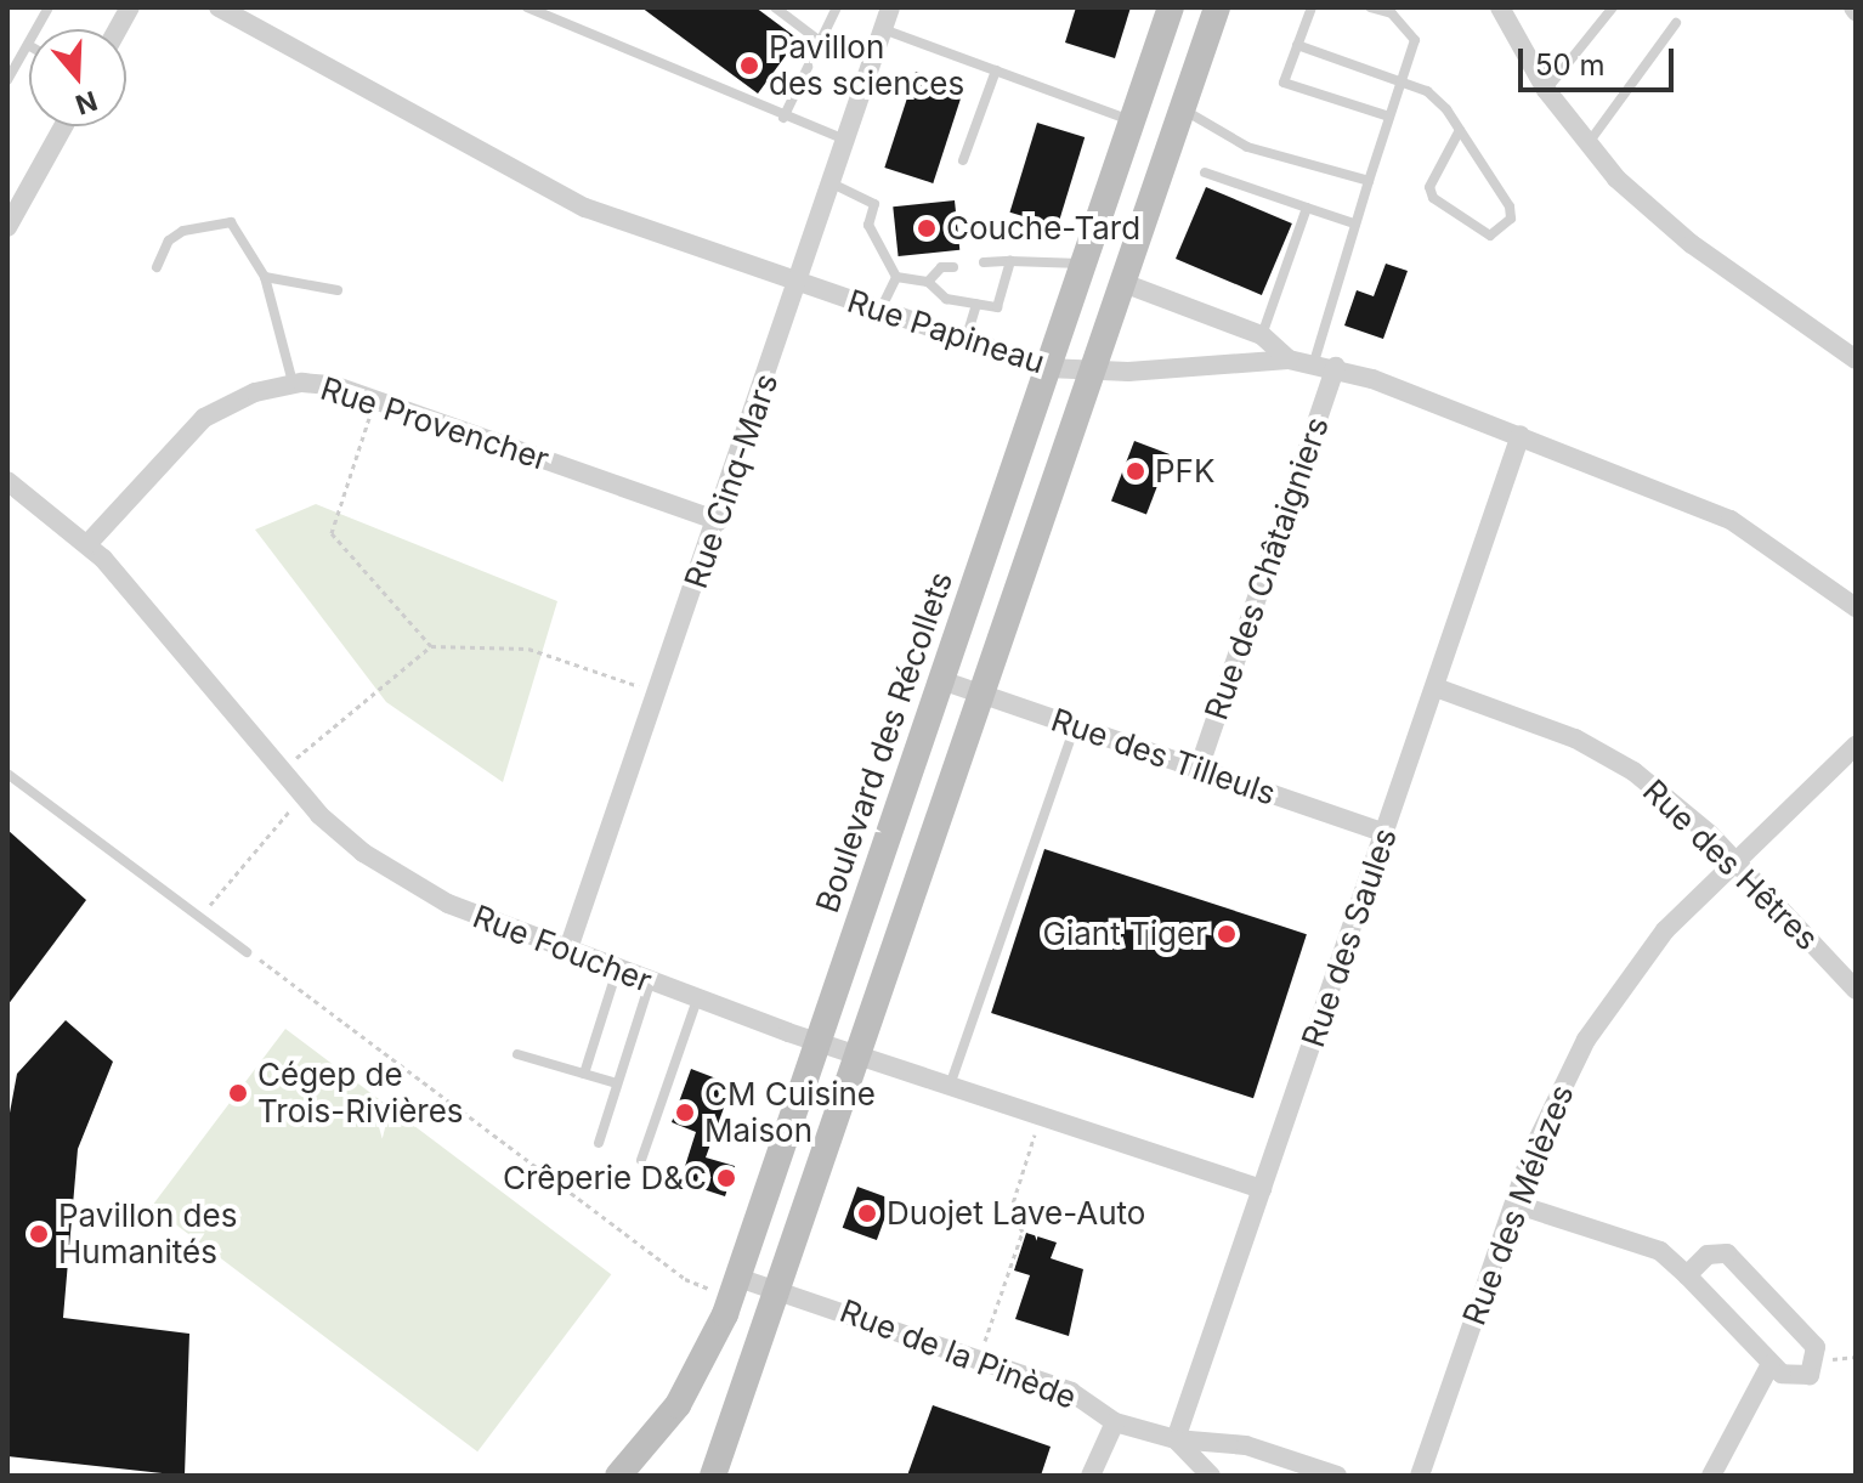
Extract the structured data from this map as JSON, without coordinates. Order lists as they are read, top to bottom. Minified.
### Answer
{"streets":{"main road":["Boulevard des Récollets"],"street":["Rue Papineau","Rue Provencher","Rue Cinq-Mars","Rue des Châtaigniers","Rue des Tilleuls","Rue des Hêtres","Rue des Saules","Rue Foucher","Rue des Mélèzes","Rue de la Pinède"]},"crossings":[["Rue Papineau","Rue Cinq-Mars"],["Rue Papineau","Rue des Châtaigniers"],["Rue Papineau","Boulevard des Récollets"],["Rue Papineau","Rue des Saules"],["Rue Provencher","Rue Cinq-Mars"],["Rue Provencher","Rue Foucher"],["Rue Cinq-Mars","Rue Foucher"],["Rue des Châtaigniers","Rue des Tilleuls"],["Boulevard des Récollets","Rue des Tilleuls"],["Boulevard des Récollets","Rue Foucher"],["Boulevard des Récollets","Rue de la Pinède"],["Rue des Tilleuls","Rue des Saules"],["Rue des Hêtres","Rue des Saules"],["Rue des Hêtres","Rue des Mélèzes"],["Rue des Saules","Rue Foucher"],["Rue des Saules","Rue de la Pinède"]],"places":["Pavillon des sciences","Couche-Tard","PFK","Giant Tiger","Cégep de Trois-Rivières","CM Cuisine Maison","Crêperie D&C","Duojet Lave-Auto","Pavillon des Humanités"],"scale_bar":"50 m","north":"bottom"}
